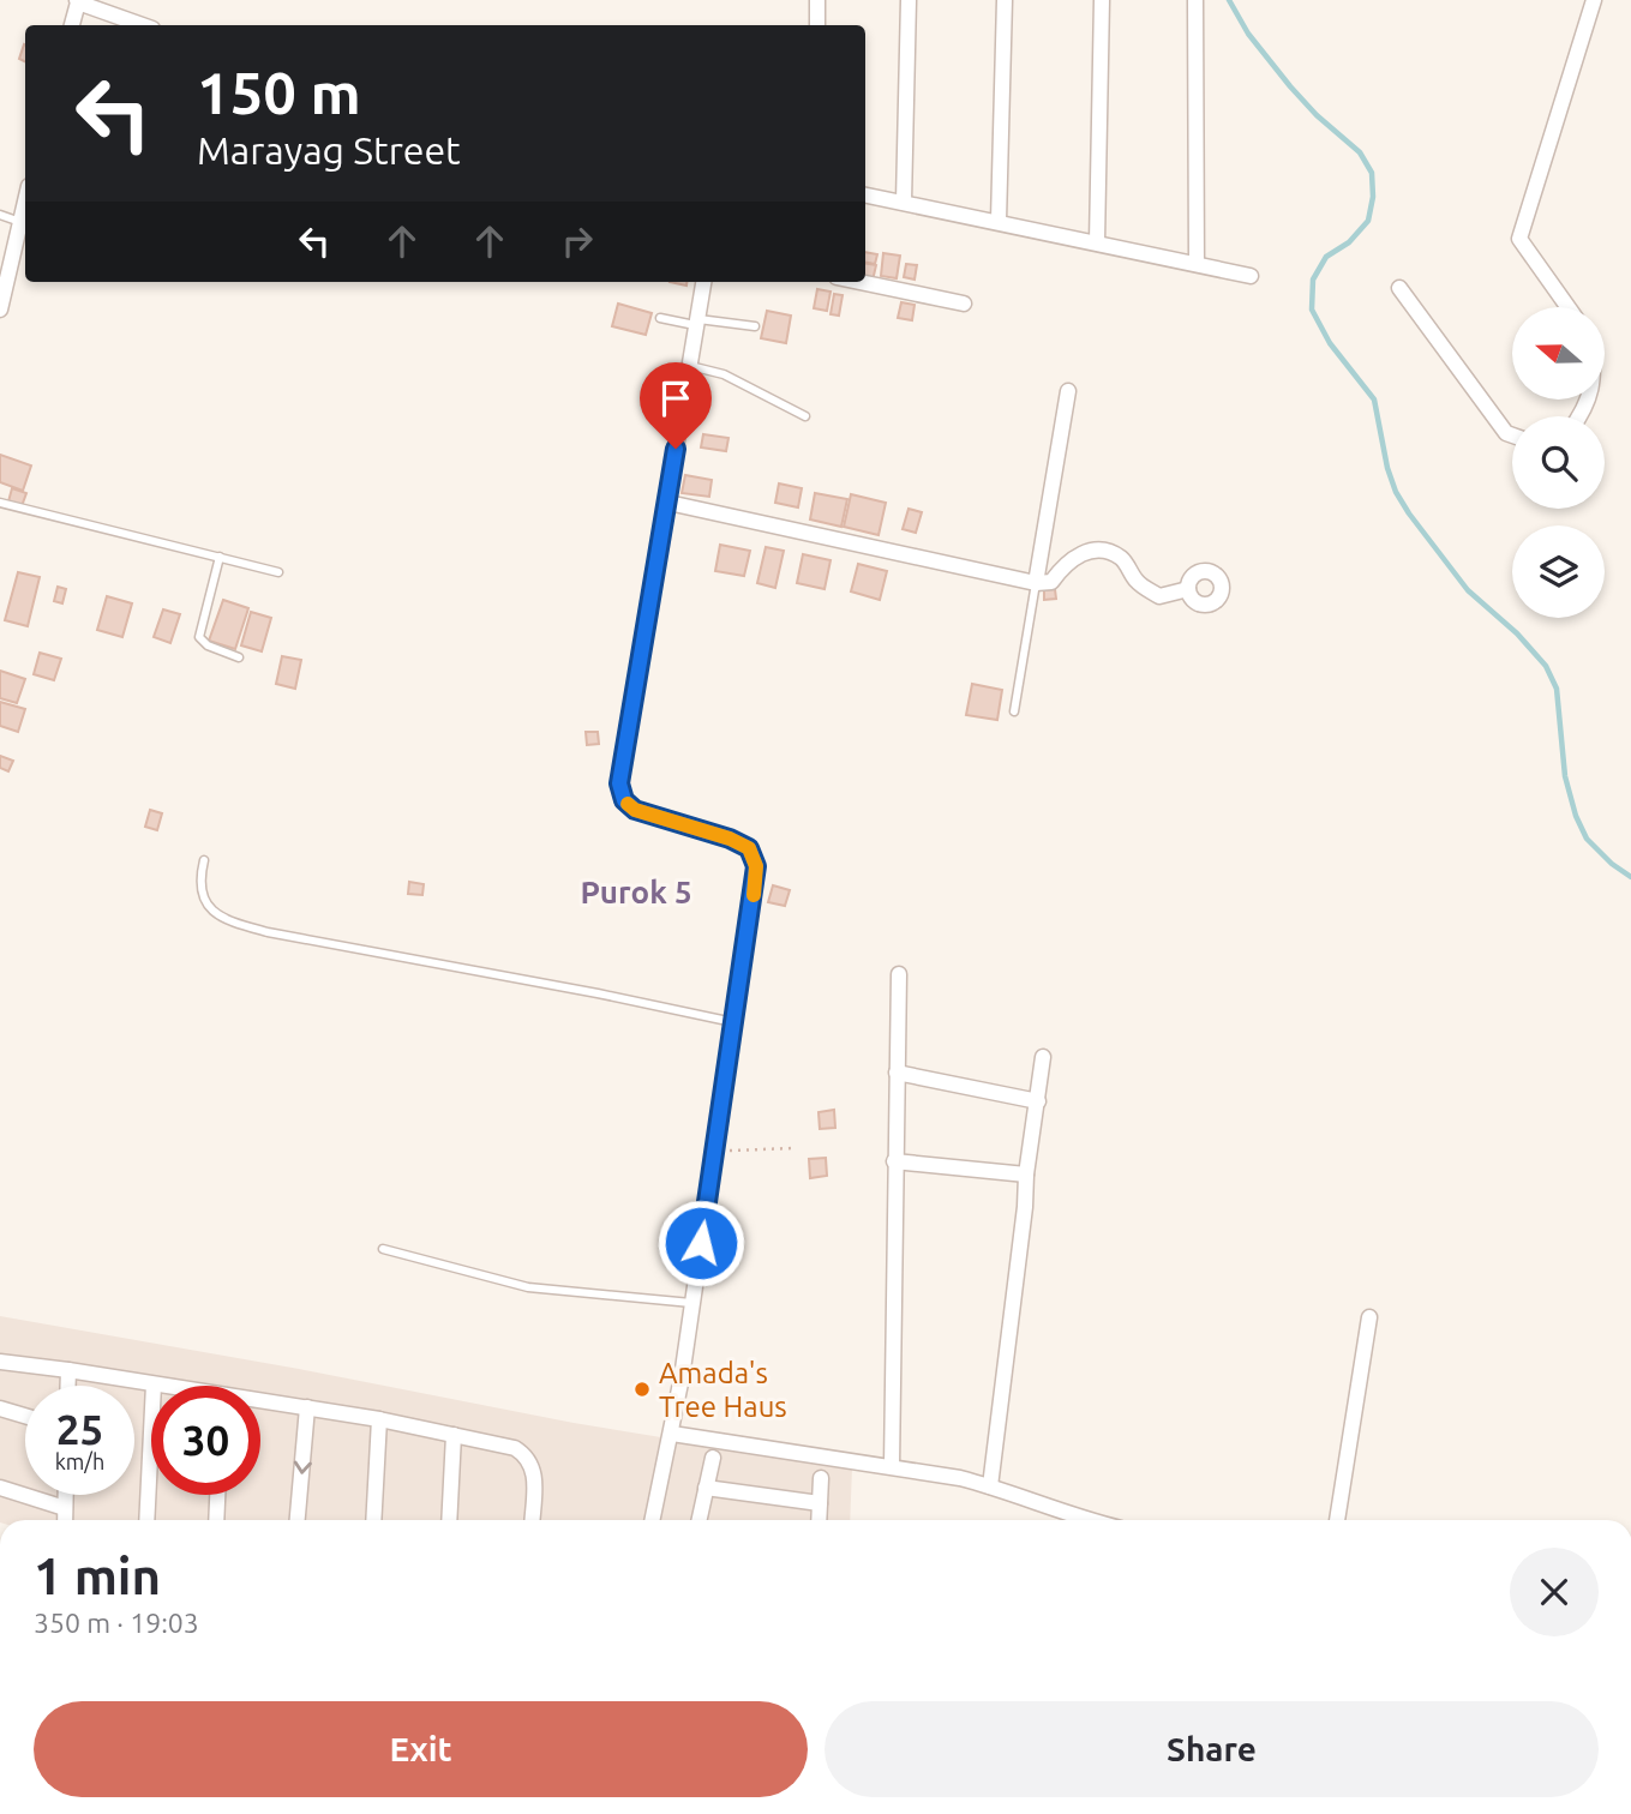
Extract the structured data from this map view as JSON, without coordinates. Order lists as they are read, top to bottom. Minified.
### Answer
{"districts":["Purok 5"],"places":["Amada's Tree Haus"],"north":"left","page":{"turn":["150 m","Marayag Street"],"speed":"25 km/h","limit":"30","heading":["1 min","350 m · 19:03"],"buttons":["Exit","Share"]}}
